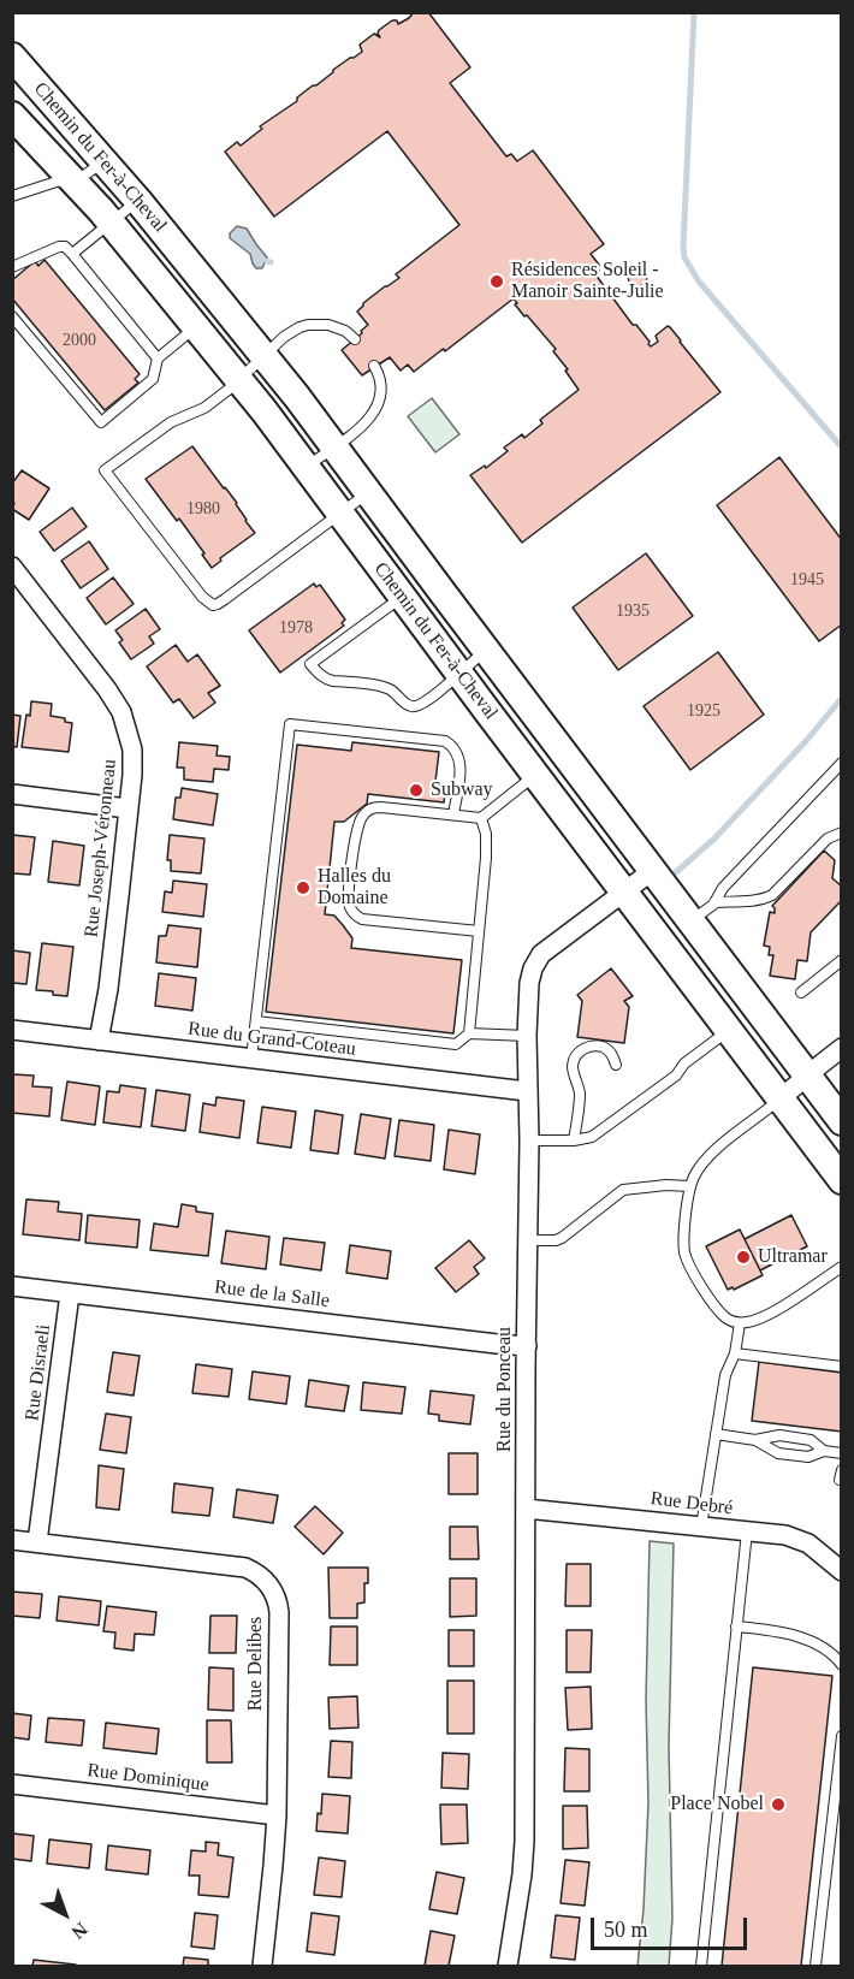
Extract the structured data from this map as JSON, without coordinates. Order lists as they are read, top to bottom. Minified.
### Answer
{"streets":{"street":["Chemin du Fer-à-Cheval","Rue Joseph-Véronneau","Rue du Grand-Coteau","Rue de la Salle","Rue Disraeli","Rue du Ponceau","Rue Debré","Rue Delibes","Rue Dominique"]},"crossings":[["Chemin du Fer-à-Cheval","Rue du Ponceau"],["Rue Joseph-Véronneau","Rue du Grand-Coteau"],["Rue du Grand-Coteau","Rue du Ponceau"],["Rue de la Salle","Rue Disraeli"],["Rue de la Salle","Rue du Ponceau"],["Rue Disraeli","Rue Delibes"],["Rue du Ponceau","Rue Debré"],["Rue Delibes","Rue Dominique"]],"places":["Résidences Soleil - Manoir Sainte-Julie","Subway","Halles du Domaine","Ultramar","Place Nobel"],"house_numbers":["2000","1980","1945","1935","1978","1925"],"scale_bar":"50 m","north":"bottom right"}
